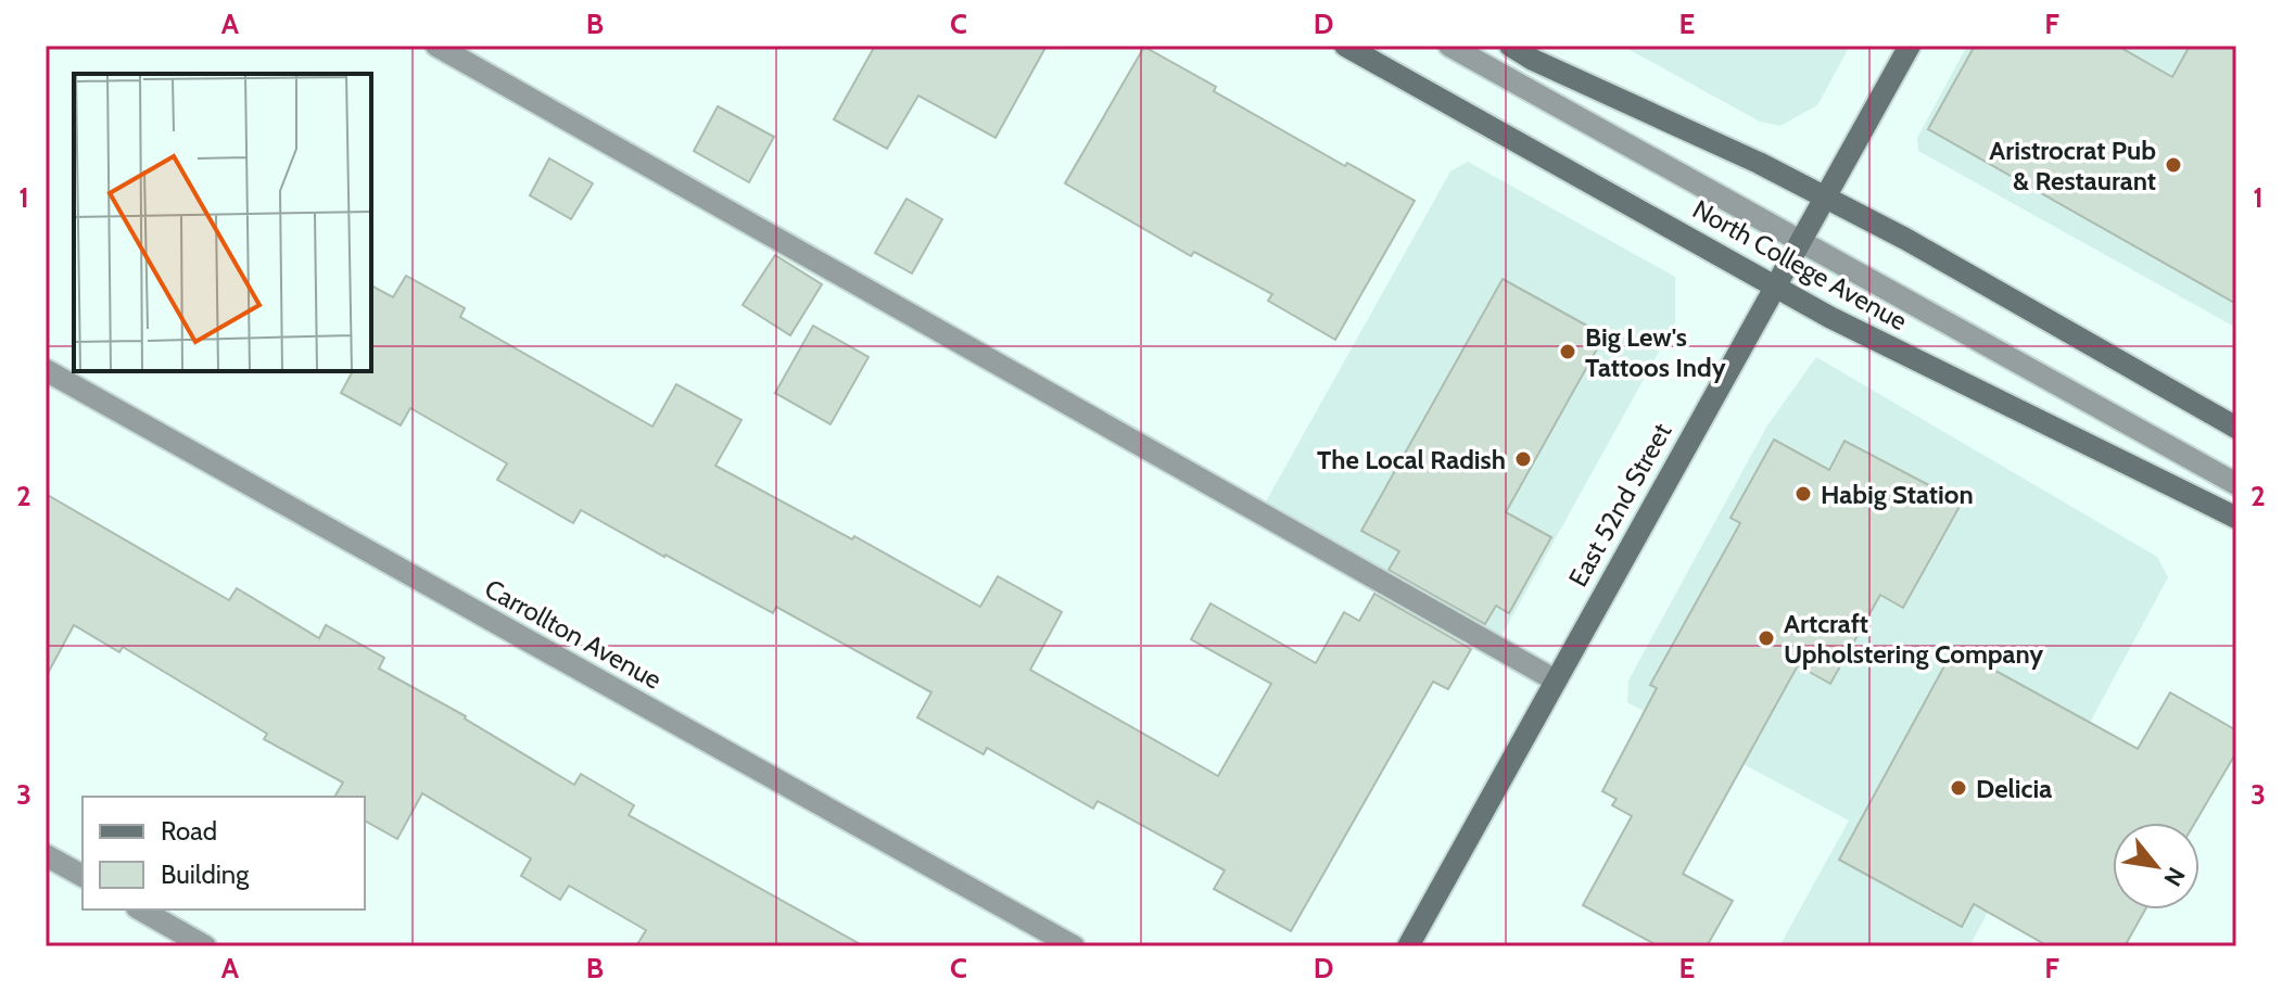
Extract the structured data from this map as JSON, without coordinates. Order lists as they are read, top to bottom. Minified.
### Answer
{"streets":{"main road":["North College Avenue","East 52nd Street"],"street":["Carrollton Avenue"]},"crossings":[["North College Avenue","East 52nd Street"]],"places":["Aristrocrat Pub & Restaurant","Big Lew's Tattoos Indy","The Local Radish","Habig Station","Artcraft Upholstering Company","Delicia"],"legend":["Road","Building"],"north":"bottom right","grid":{"columns":["A","B","C","D","E","F"],"rows":["1","2","3"]}}
